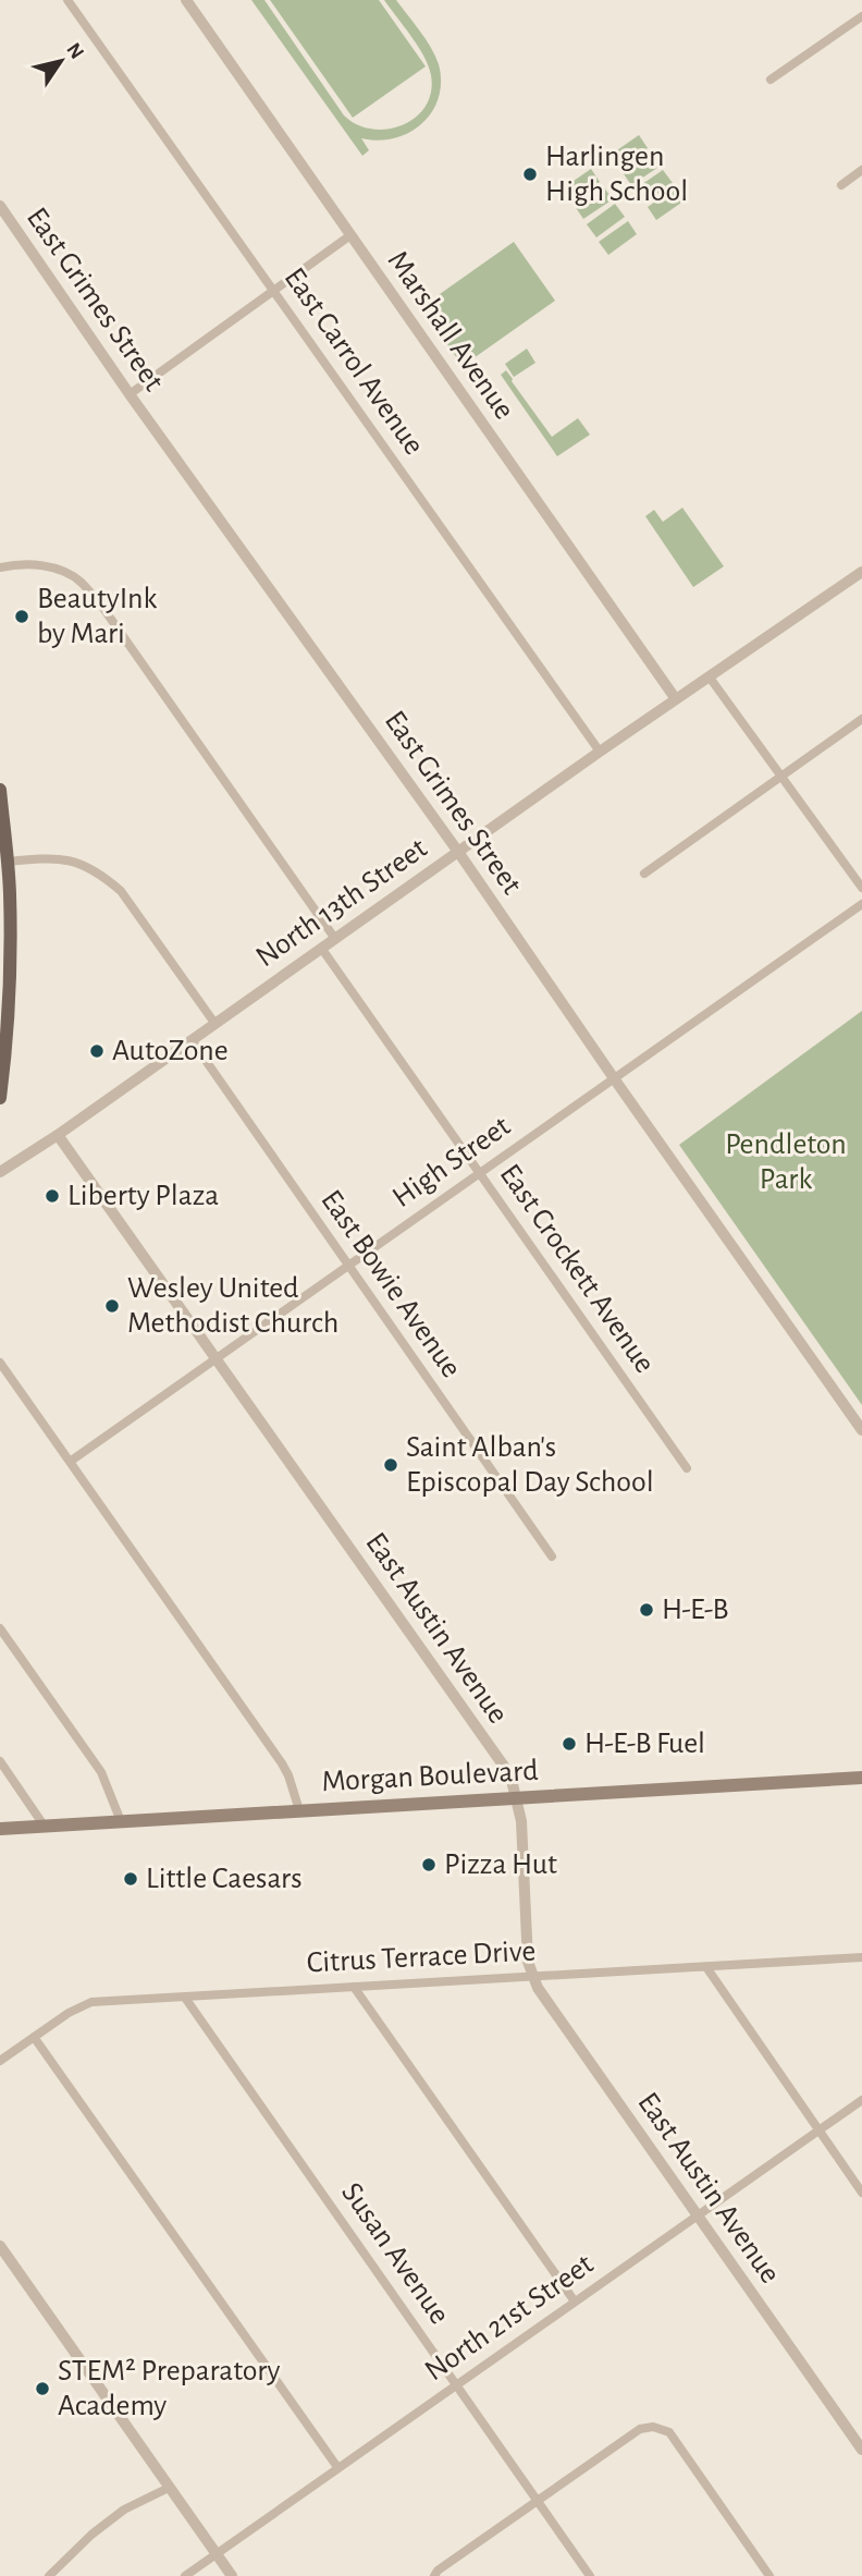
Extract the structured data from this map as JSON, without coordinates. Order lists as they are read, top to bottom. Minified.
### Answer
{"streets":{"main road":["Morgan Boulevard"],"street":["East Grimes Street","Marshall Avenue","East Carrol Avenue","North 13th Street","High Street","East Crockett Avenue","East Bowie Avenue","East Austin Avenue","Citrus Terrace Drive","Susan Avenue","North 21st Street"]},"crossings":[["East Grimes Street","North 13th Street"],["East Grimes Street","High Street"],["Marshall Avenue","North 13th Street"],["East Carrol Avenue","North 13th Street"],["North 13th Street","East Crockett Avenue"],["North 13th Street","East Bowie Avenue"],["North 13th Street","East Austin Avenue"],["High Street","East Crockett Avenue"],["High Street","East Bowie Avenue"],["High Street","East Austin Avenue"],["East Austin Avenue","Morgan Boulevard"],["East Austin Avenue","Citrus Terrace Drive"],["East Austin Avenue","North 21st Street"],["Citrus Terrace Drive","Susan Avenue"],["Susan Avenue","North 21st Street"]],"parks":["Pendleton Park"],"places":["Harlingen High School","BeautyInk by Mari","AutoZone","Liberty Plaza","Wesley United Methodist Church","Saint Alban's Episcopal Day School","H-E-B","H-E-B Fuel","Pizza Hut","Little Caesars","STEM² Preparatory Academy"],"north":"top right"}
